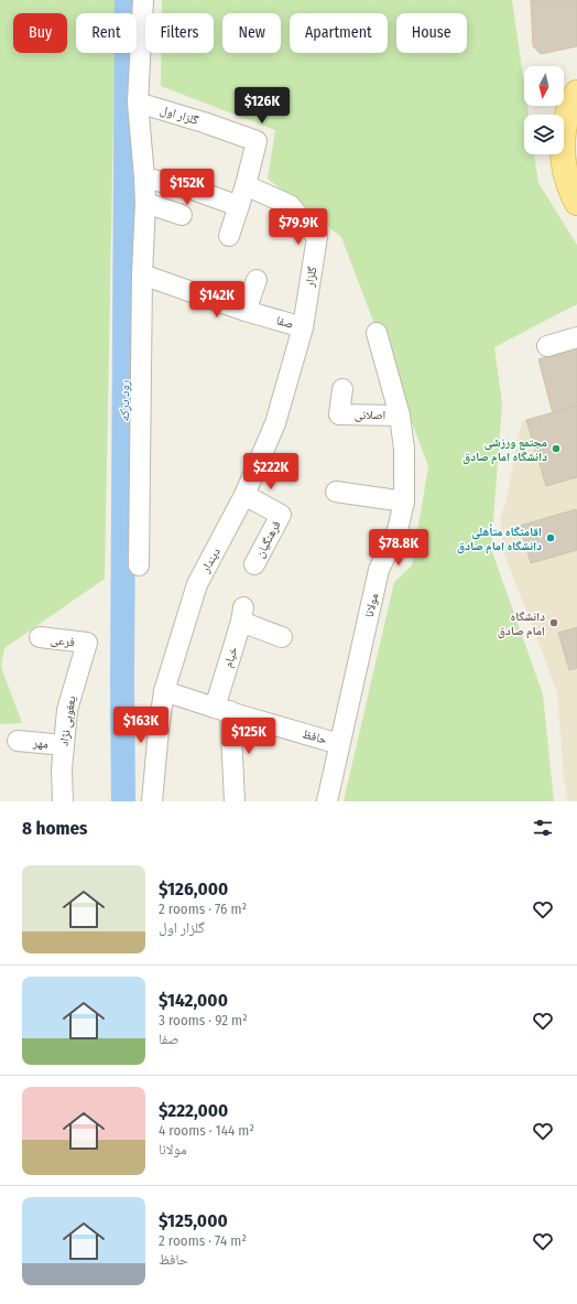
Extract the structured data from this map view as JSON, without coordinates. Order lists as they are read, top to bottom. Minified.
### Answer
{"streets":{"street":["گلزار اول","گلزار","صفا","اصلانی","فرهنگیان","دیندار","مولانا","فرعی","خیام","یعغوبی نژاد","حافظ","مهر"]},"crossings":[["گلزار اول","گلزار"],["گلزار","صفا"],["گلزار","دیندار"],["صفا","دیندار"],["اصلانی","مولانا"],["فرهنگیان","دیندار"],["دیندار","حافظ"],["مولانا","حافظ"],["فرعی","یعغوبی نژاد"],["خیام","حافظ"],["یعغوبی نژاد","مهر"]],"water":["رود درکه"],"places":["مجتمع ورزشی دانشگاه امام صادق","اقامتگاه متأهلی دانشگاه امام صادق","دانشگاه امام صادق"],"north":"bottom","page":{"chip":["Buy","Rent","Filters","New","Apartment","House"],"price":["$126K","$152K","$79.9K","$142K","$222K","$78.8K","$163K","$125K"],"heading":"8 homes","list":[{"name":"$126,000","note":"2 rooms · 76 m² · گلزار اول"},{"name":"$142,000","note":"3 rooms · 92 m² · صفا"},{"name":"$222,000","note":"4 rooms · 144 m² · مولانا"},{"name":"$125,000","note":"2 rooms · 74 m² · حافظ"}]}}
